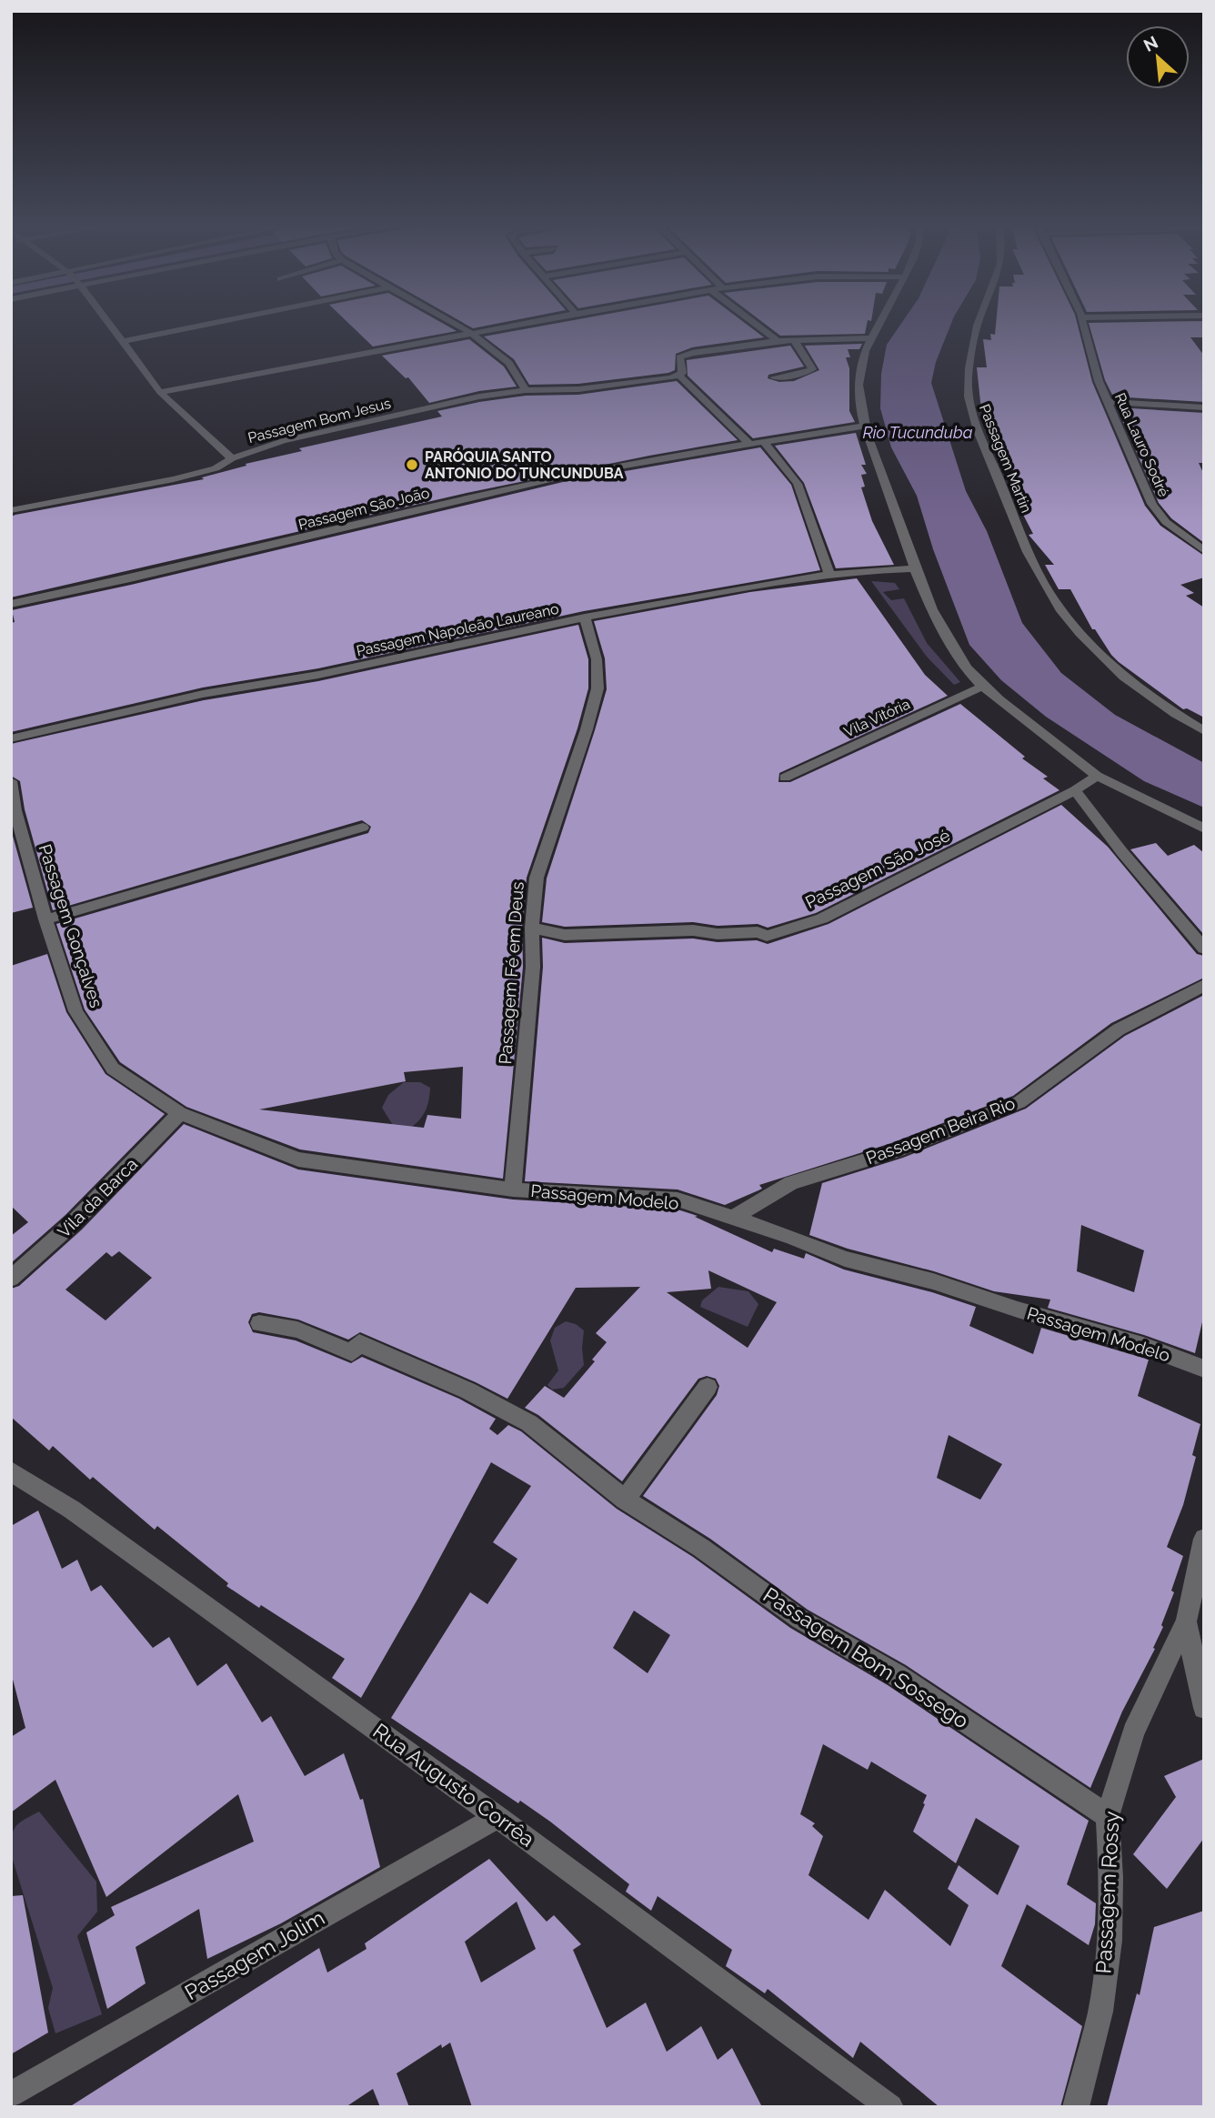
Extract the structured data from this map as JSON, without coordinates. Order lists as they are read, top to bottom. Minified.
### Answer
{"streets":{"street":["Passagem Bom Jesus","Rua Lauro Sodré","Passagem Martin","Passagem São João","Passagem Napoleão Laureano","Vila Vitória","Passagem São José","Passagem Gonçalves","Passagem Fé em Deus","Passagem Beira Rio","Passagem Modelo","Vila da Barca","Passagem Bom Sossego","Rua Augusto Corrêa","Passagem Rossy","Passagem Jolim"]},"crossings":[["Passagem Napoleão Laureano","Passagem Fé em Deus"],["Passagem São José","Passagem Fé em Deus"],["Passagem Gonçalves","Passagem Modelo"],["Passagem Fé em Deus","Passagem Modelo"],["Passagem Beira Rio","Passagem Modelo"],["Passagem Modelo","Vila da Barca"],["Passagem Bom Sossego","Passagem Rossy"],["Rua Augusto Corrêa","Passagem Jolim"]],"water":["Rio Tucunduba"],"places":["PARÓQUIA SANTO ANTONIO DO TUNCUNDUBA"],"north":"top left"}
